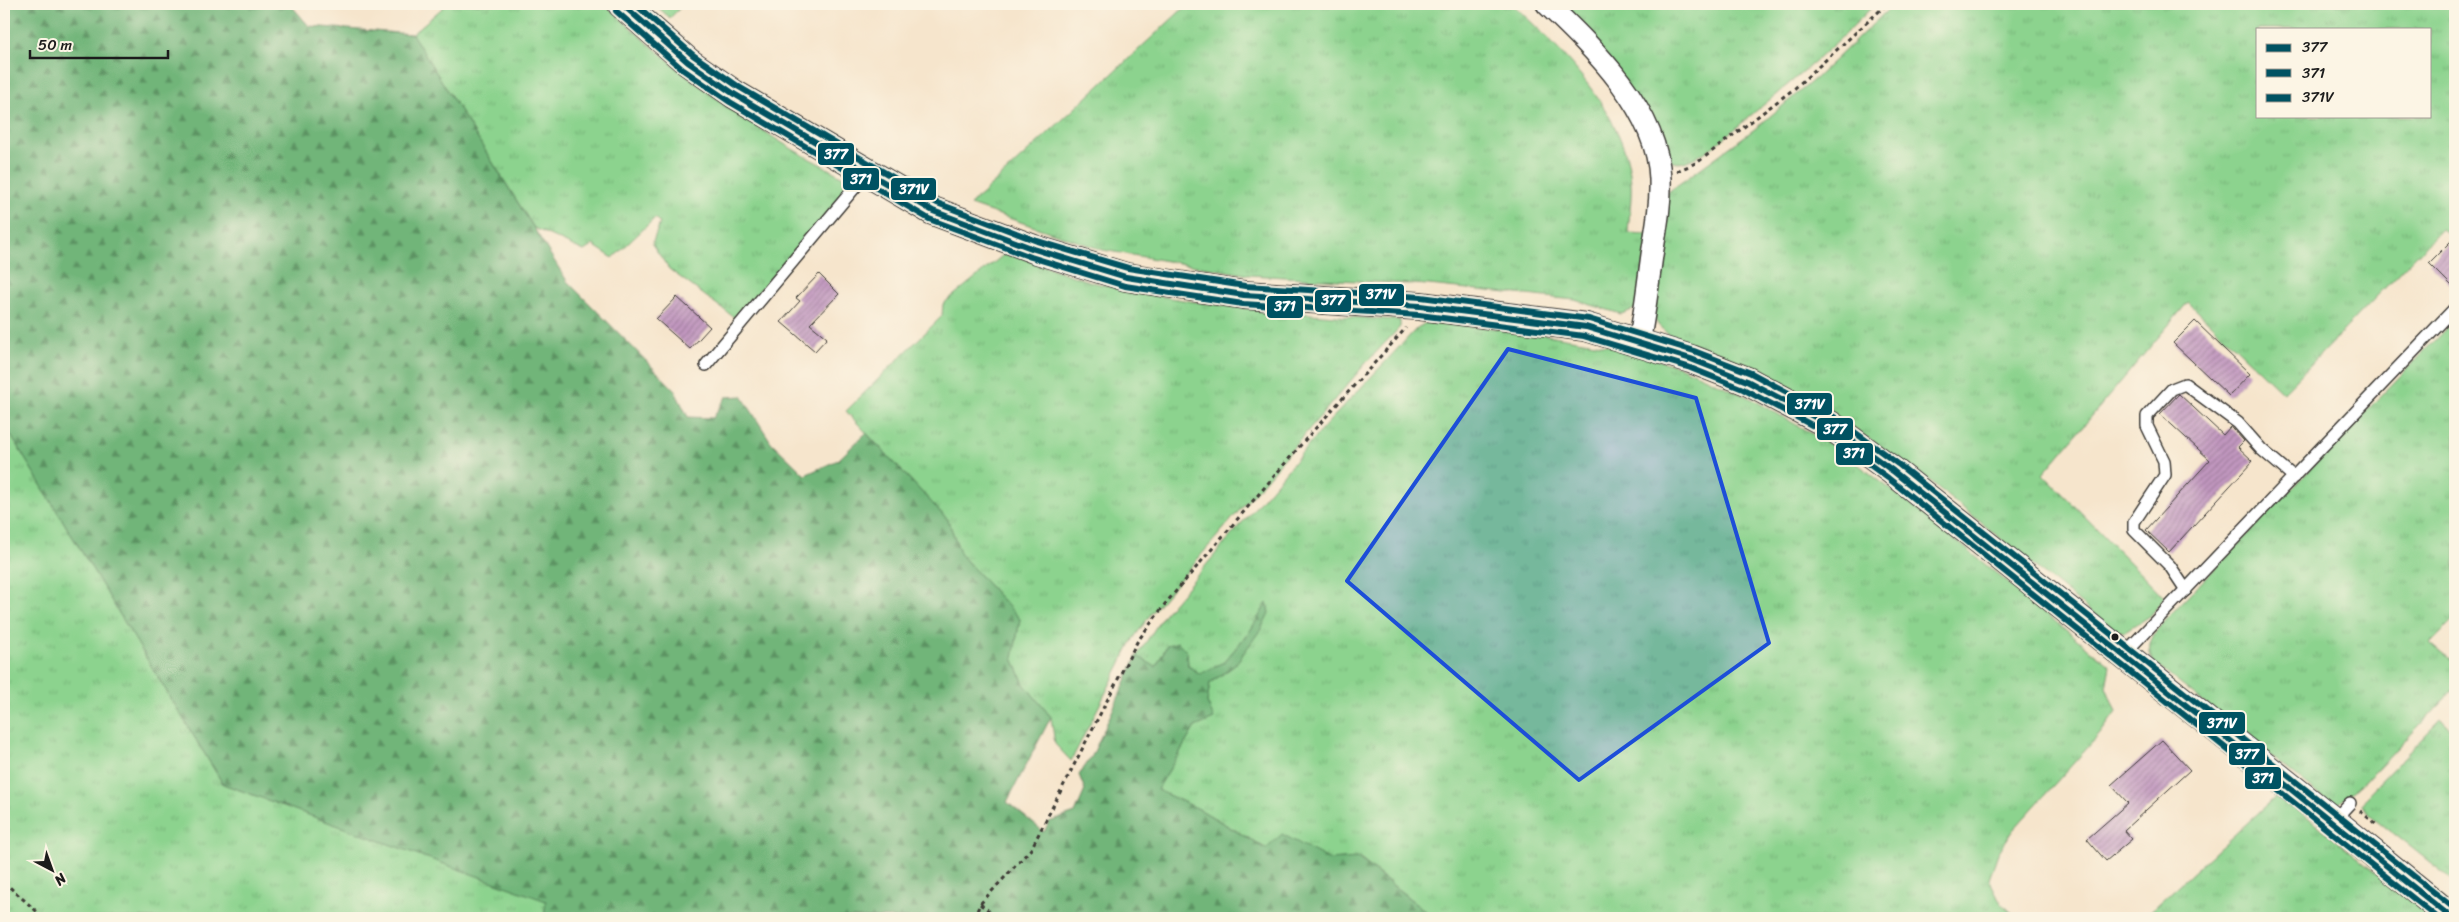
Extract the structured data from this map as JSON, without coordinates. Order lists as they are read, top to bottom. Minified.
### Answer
{"lines":["transit line 377","transit line 371V","transit line 371"],"legend":["377","371","371V"],"scale_bar":"50 m","north":"bottom right"}
